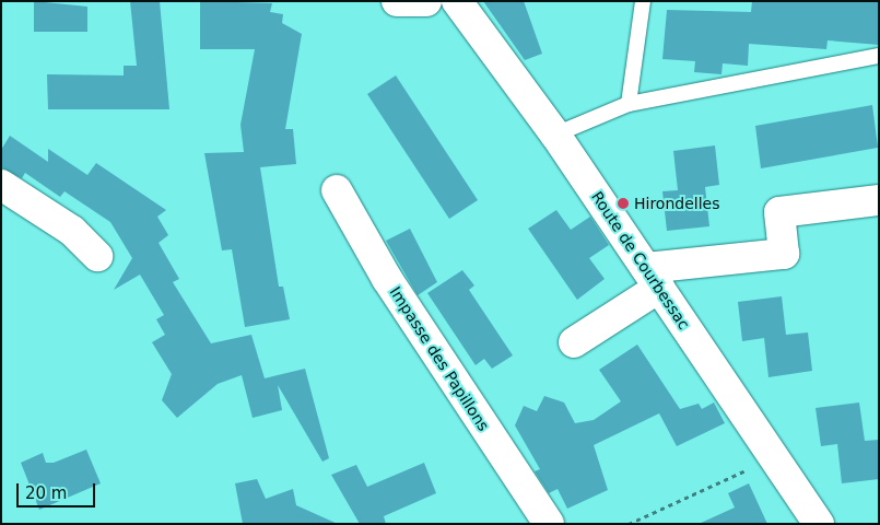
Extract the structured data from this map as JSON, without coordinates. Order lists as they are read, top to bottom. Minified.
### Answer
{"streets":{"street":["Route de Courbessac","Impasse des Papillons"]},"places":["Hirondelles"],"scale_bar":"20 m"}
